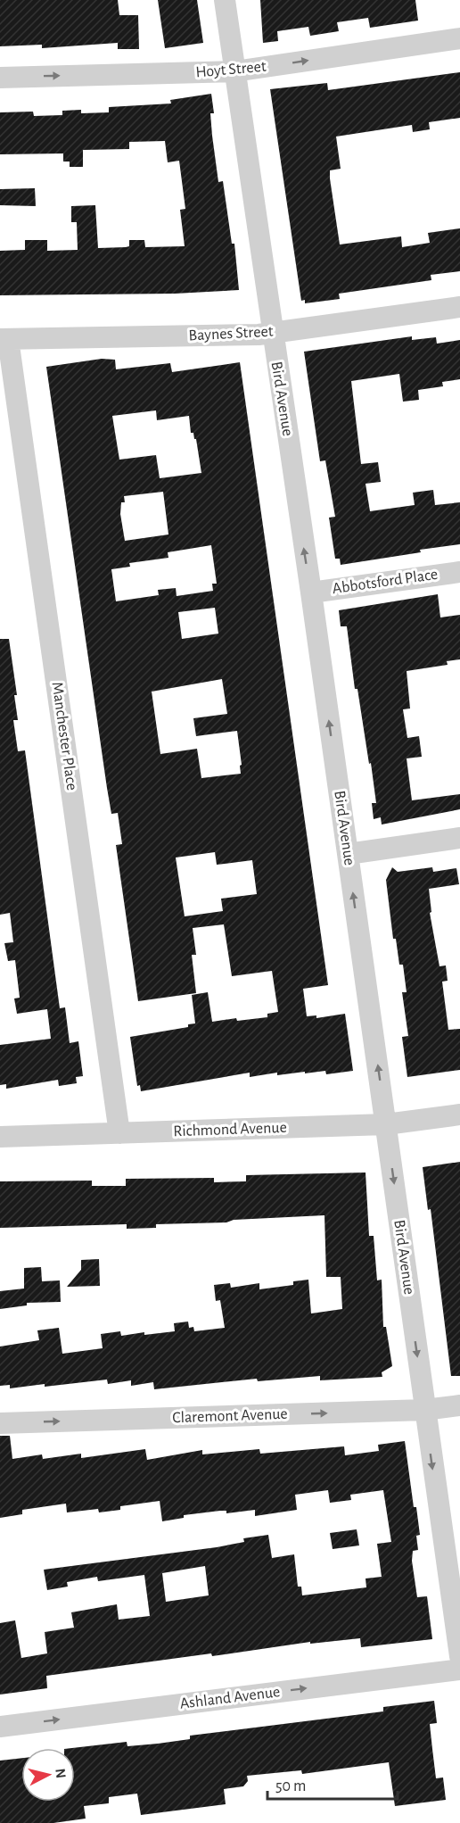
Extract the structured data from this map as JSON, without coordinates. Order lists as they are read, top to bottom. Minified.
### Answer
{"streets":{"street":["Hoyt Street","Baynes Street","Bird Avenue","Abbotsford Place","Manchester Place","Richmond Avenue","Claremont Avenue","Ashland Avenue"]},"crossings":[["Hoyt Street","Bird Avenue"],["Baynes Street","Bird Avenue"],["Baynes Street","Manchester Place"],["Bird Avenue","Abbotsford Place"],["Bird Avenue","Richmond Avenue"],["Bird Avenue","Claremont Avenue"],["Manchester Place","Richmond Avenue"]],"one_way":["Hoyt Street","Claremont Avenue","Ashland Avenue"],"scale_bar":"50 m","north":"right"}
